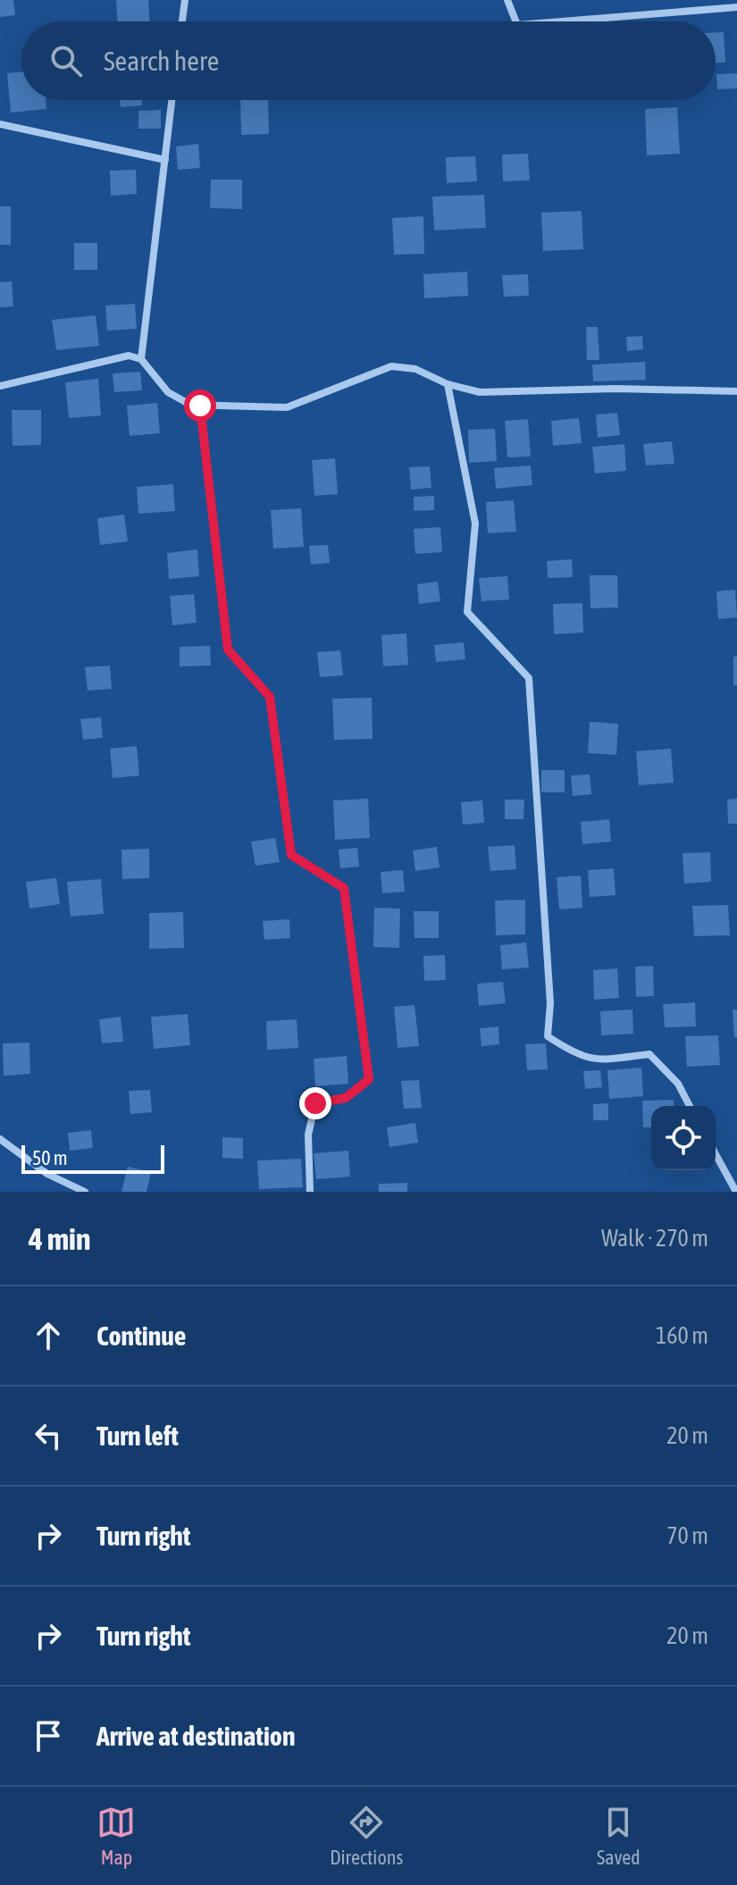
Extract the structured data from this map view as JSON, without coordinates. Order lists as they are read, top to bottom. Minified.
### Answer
{"scale_bar":"50 m","page":{"search":"Search here","scale":"50 m","heading":["4 min","Walk · 270 m"],"list":[["Continue","160 m"],["Turn left","20 m"],["Turn right","70 m"],["Turn right","20 m"],"Arrive at destination"],"nav":["Map","Directions","Saved"]}}
